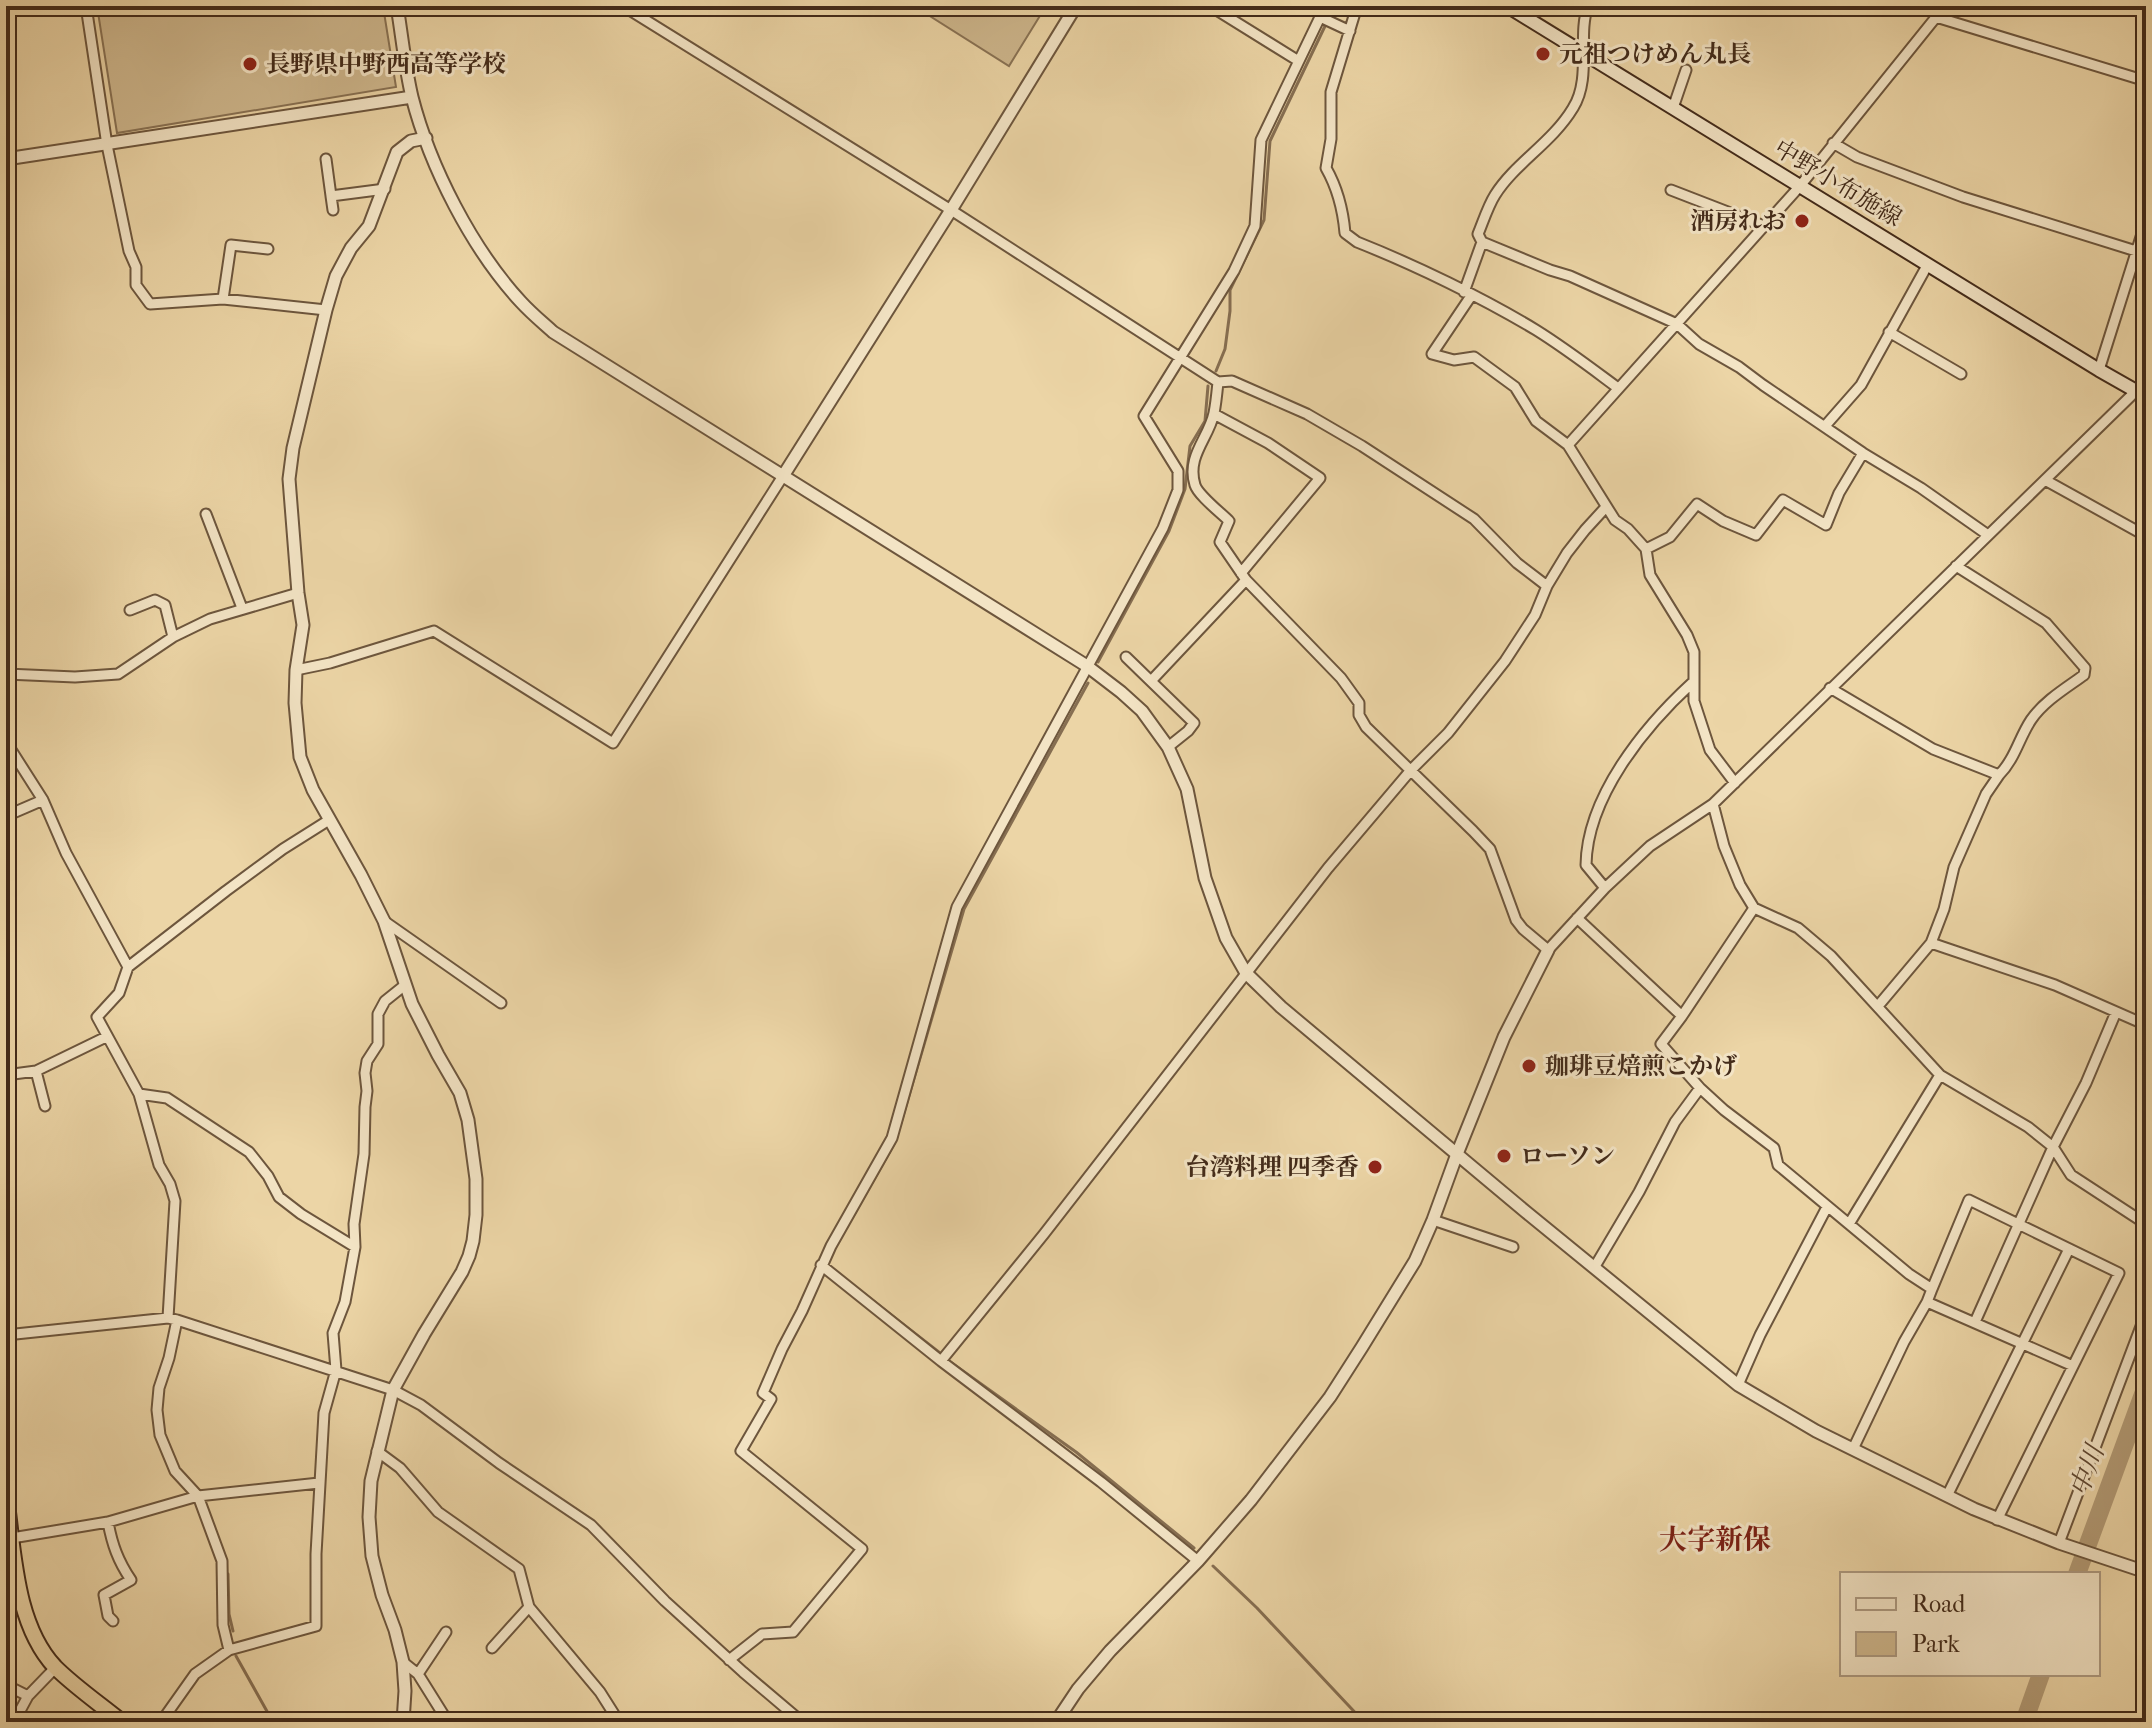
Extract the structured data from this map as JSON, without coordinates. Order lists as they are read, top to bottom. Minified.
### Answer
{"streets":{"main road":["中野小布施線"]},"districts":["大字新保"],"water":["中川"],"places":["元祖つけめん丸長","長野県中野西高等学校","酒房れお","珈琲豆焙煎こかげ","ローソン","台湾料理 四季香"],"legend":["Road","Park"]}
